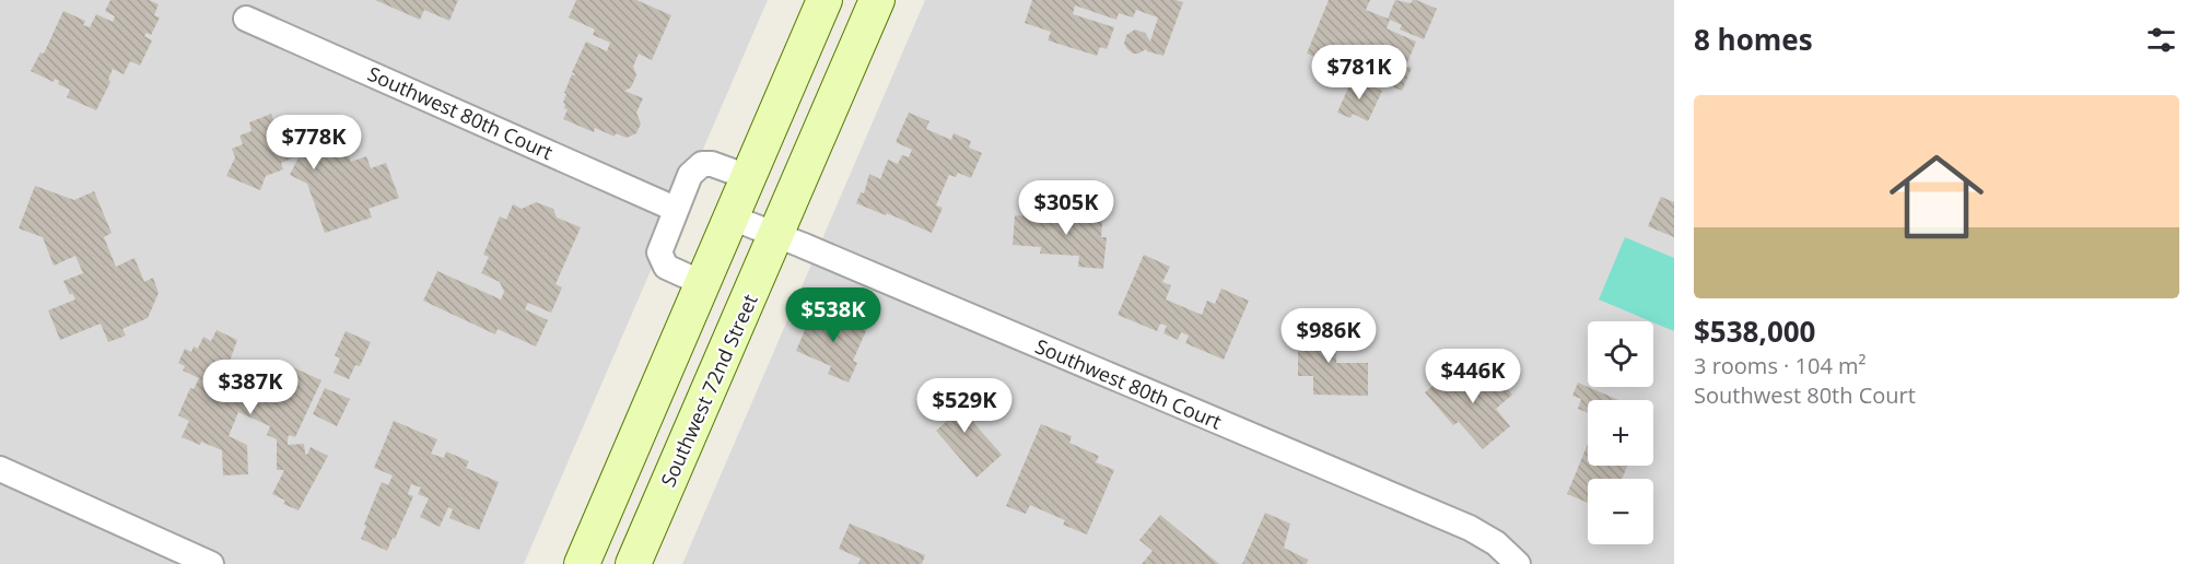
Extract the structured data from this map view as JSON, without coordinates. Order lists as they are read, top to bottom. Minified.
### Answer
{"streets":{"main road":["Southwest 72nd Street"],"street":["Southwest 80th Court"]},"crossings":[["Southwest 80th Court","Southwest 72nd Street"]],"page":{"heading":"8 homes","price":["$781K","$778K","$305K","$538K","$986K","$446K","$387K","$529K"],"list":[{"name":"$538,000","note":"3 rooms · 104 m² · Southwest 80th Court"}],"map_buttons":["+","−"]}}
